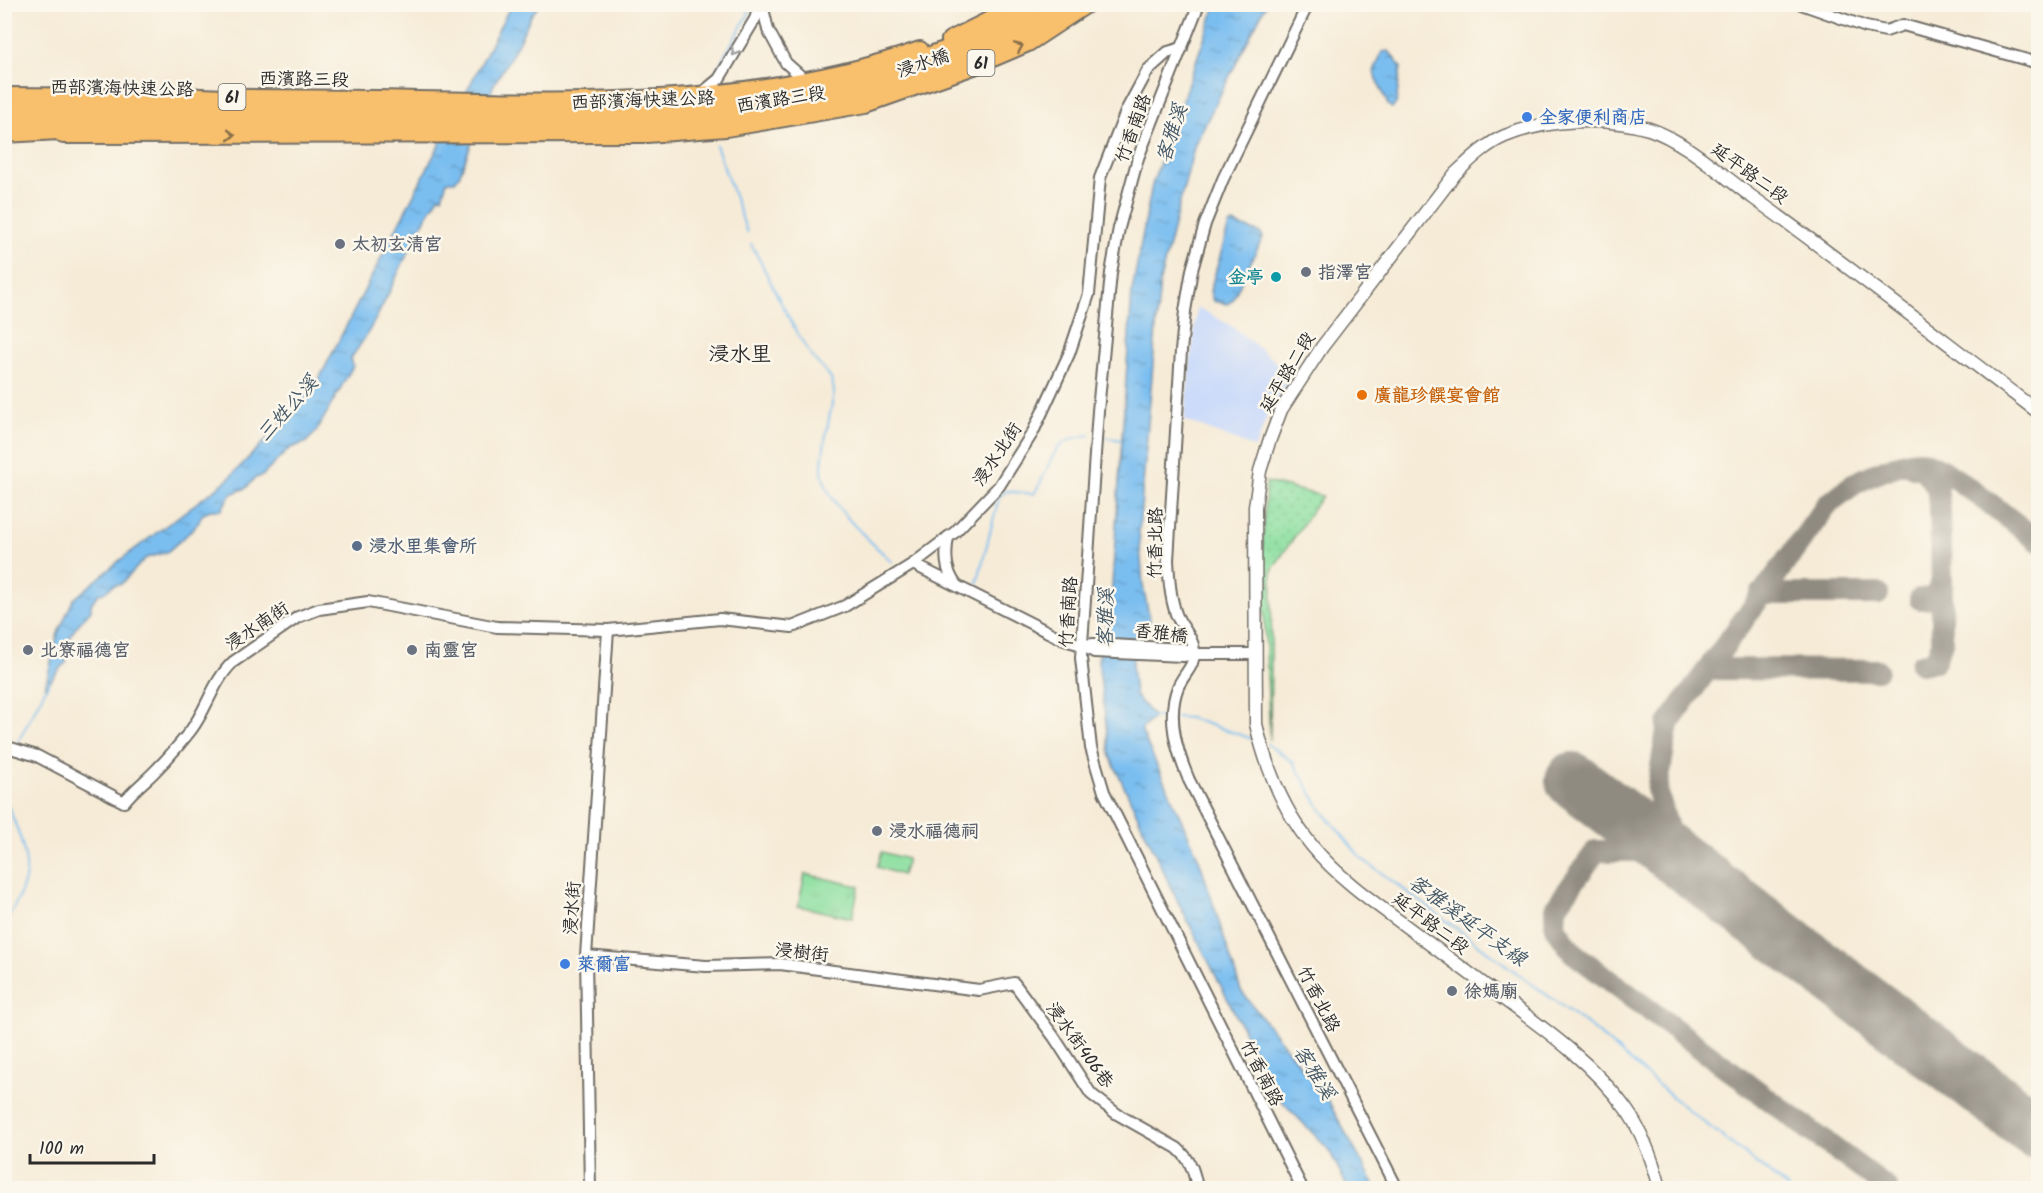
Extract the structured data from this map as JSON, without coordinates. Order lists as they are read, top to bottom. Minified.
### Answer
{"streets":{"main road":["浸水橋","61","西濱路三段","西部濱海快速公路"],"street":["竹香南路","延平路二段","浸水北街","竹香北路","浸水南街","香雅橋","浸水街","浸樹街","浸水街406巷"]},"crossings":[["浸水橋","西濱路三段"],["浸水橋","西部濱海快速公路"],["61","西濱路三段"],["61","西部濱海快速公路"],["西濱路三段","西部濱海快速公路"],["竹香南路","浸水北街"],["竹香南路","香雅橋"],["浸水北街","浸水南街"],["浸水北街","香雅橋"],["浸水北街","浸水街"],["竹香北路","香雅橋"],["浸水南街","浸水街"],["浸水街","浸樹街"],["浸樹街","浸水街406巷"]],"districts":["浸水里"],"water":["客雅溪","三姓公溪","客雅溪延平支線"],"places":["全家便利商店","太初玄清宮","指澤宮","金亭","廣龍珍饌宴會館","浸水里集會所","北寮福德宮","南靈宮","浸水福德祠","萊爾富","徐媽廟"],"scale_bar":"100 m"}
